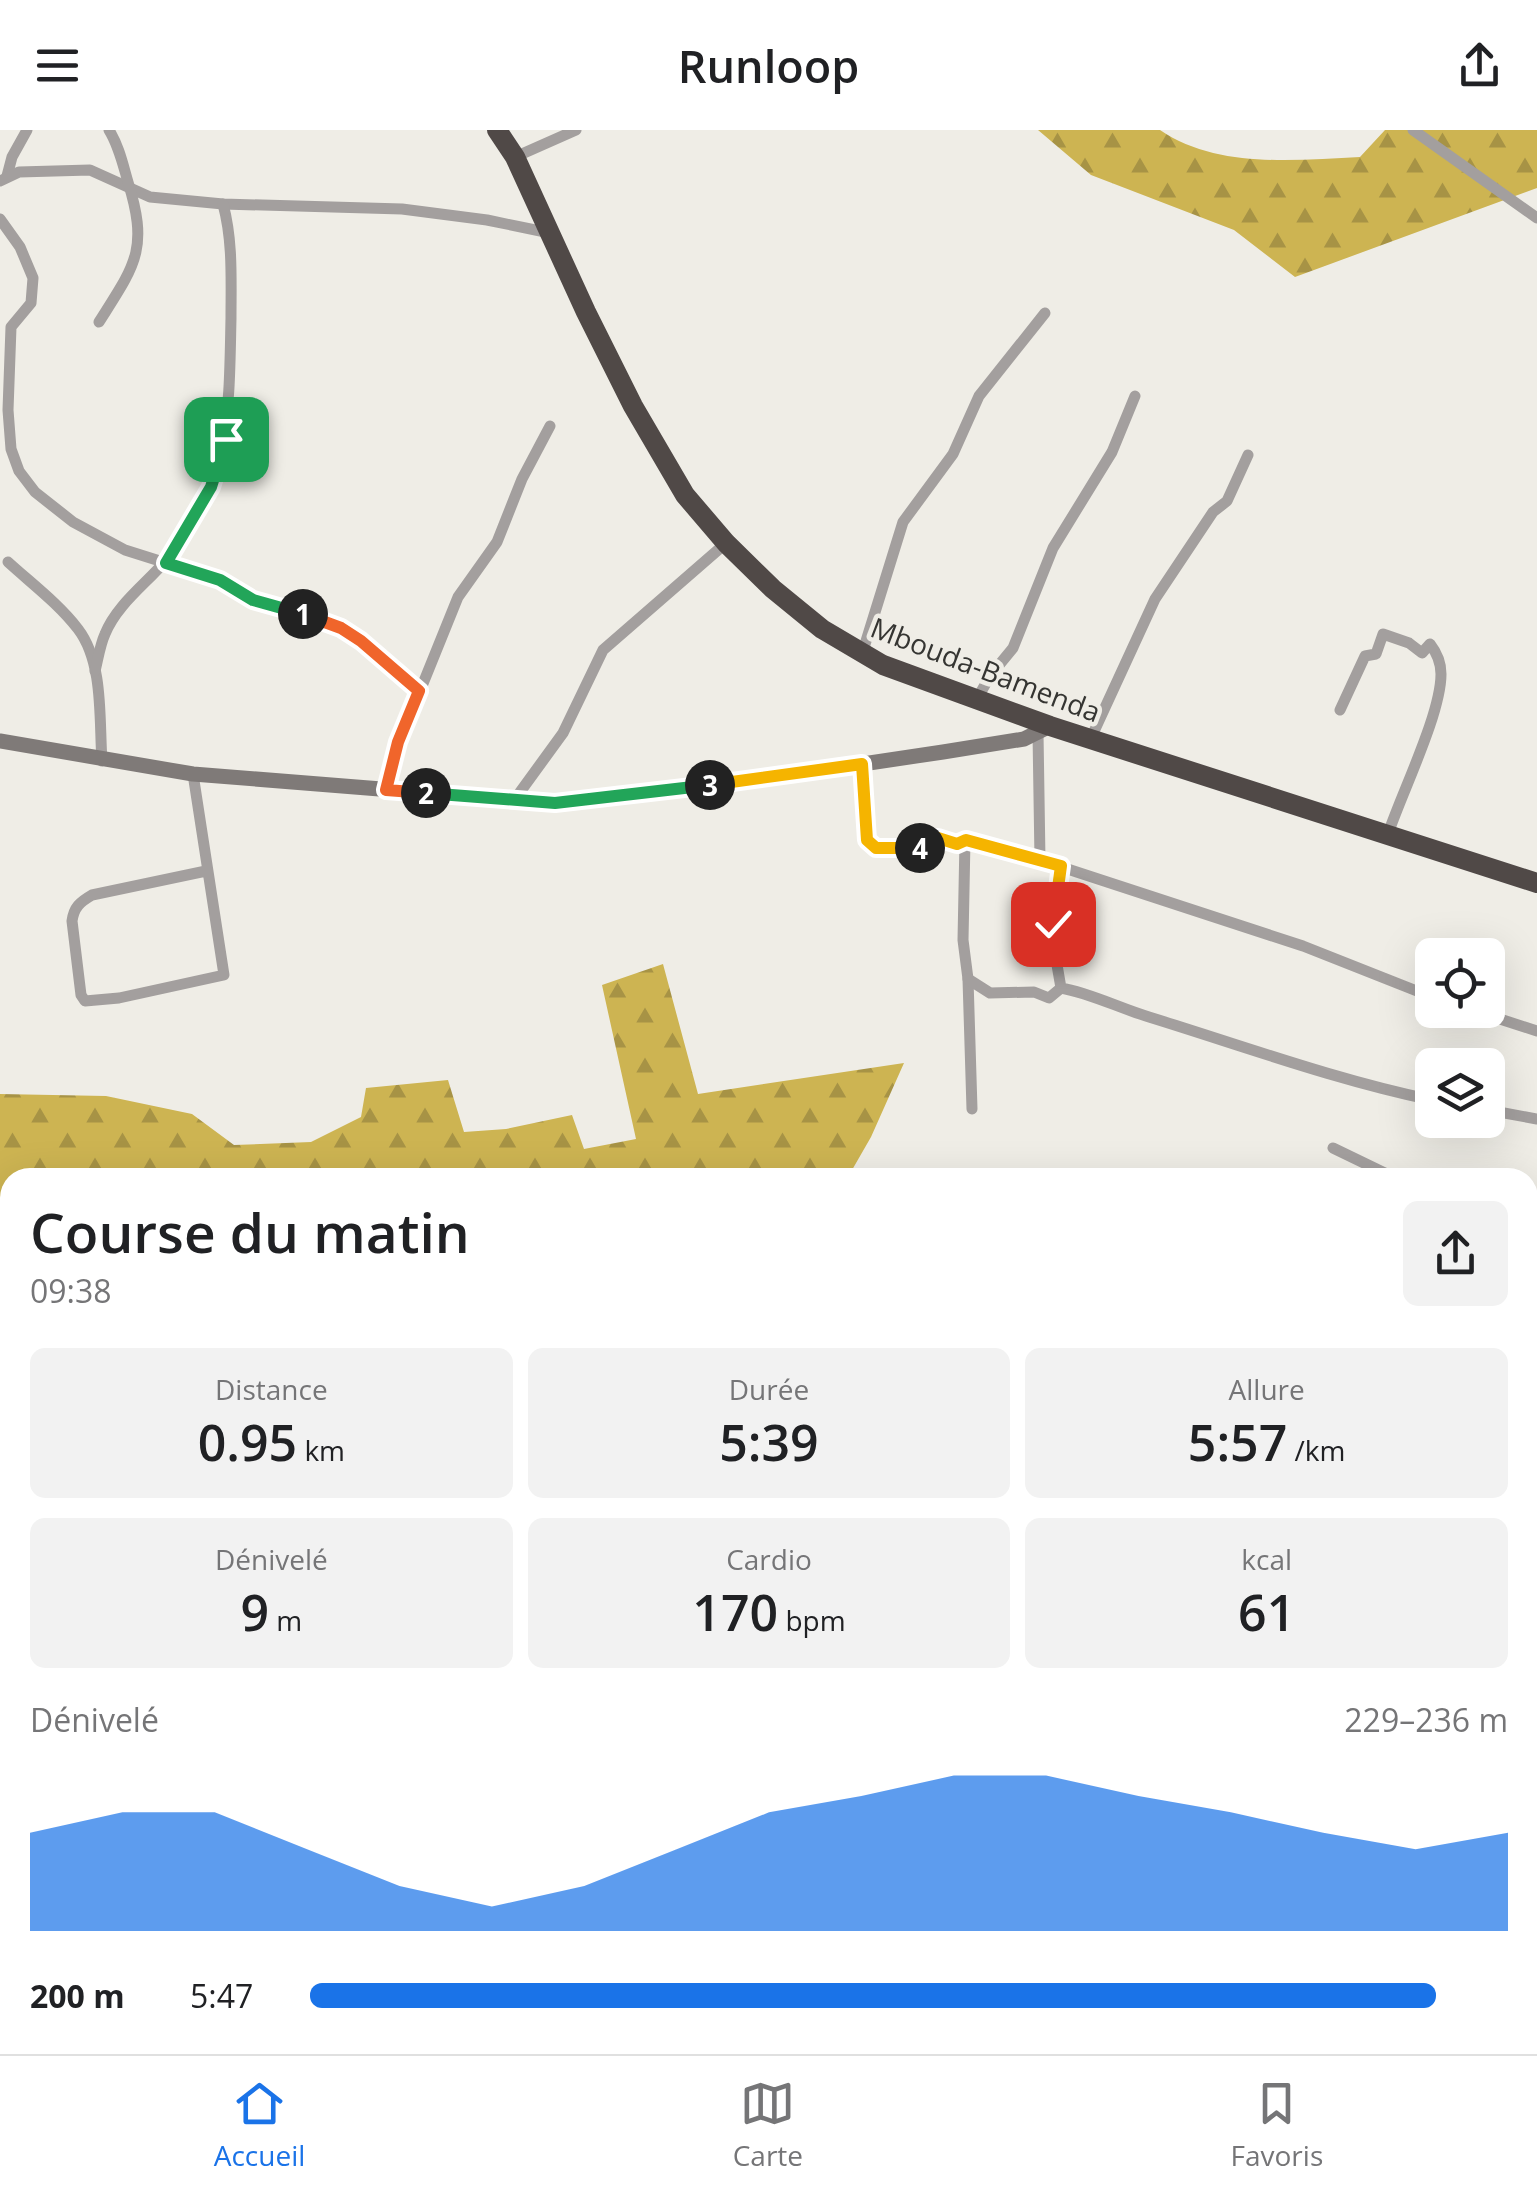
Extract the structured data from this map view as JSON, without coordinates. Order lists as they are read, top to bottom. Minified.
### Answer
{"streets":{"highway":["Mbouda-Bamenda"]},"page":{"header":"Runloop","pins":["1","3","2","4"],"heading":["Course du matin","09:38"],"stats":[["Distance","0.95 km"],["Durée","5:39"],["Allure","5:57 /km"],["Dénivelé","9 m"],["Cardio","170 bpm"],["kcal","61"]],"chart":["Dénivelé","229–236 m"],"list":[{"name":"200 m","note":"5:47"}],"tabs":["Accueil","Carte","Favoris"]}}
